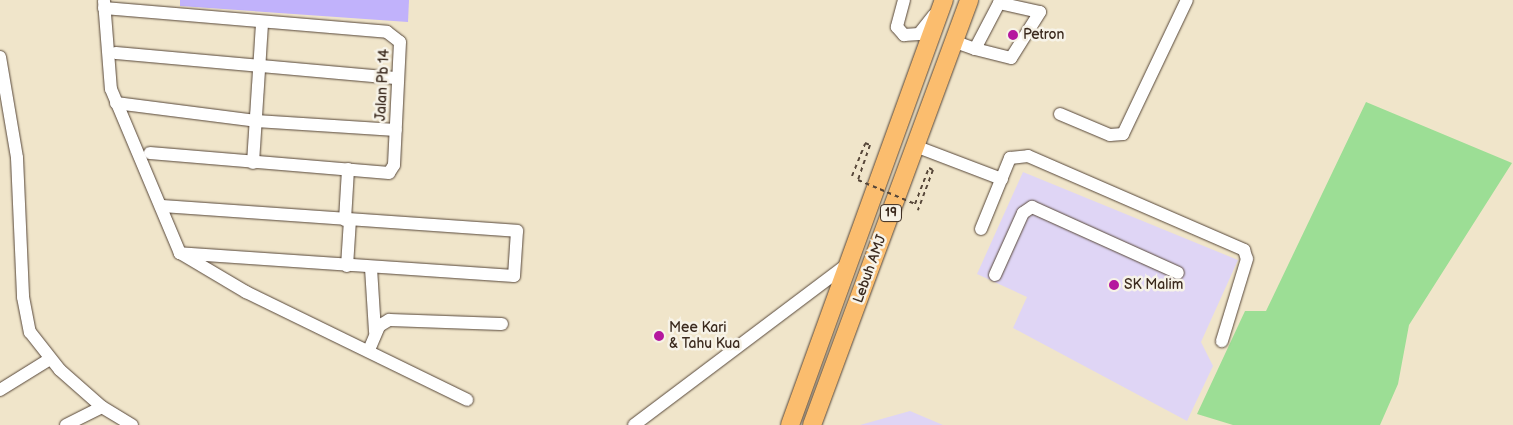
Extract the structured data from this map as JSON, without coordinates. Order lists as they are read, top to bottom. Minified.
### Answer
{"streets":{"highway":["19","Lebuh AMJ"],"street":["Jalan Pb 14"]},"places":["Petron","SK Malim","Mee Kari & Tahu Kua"]}
